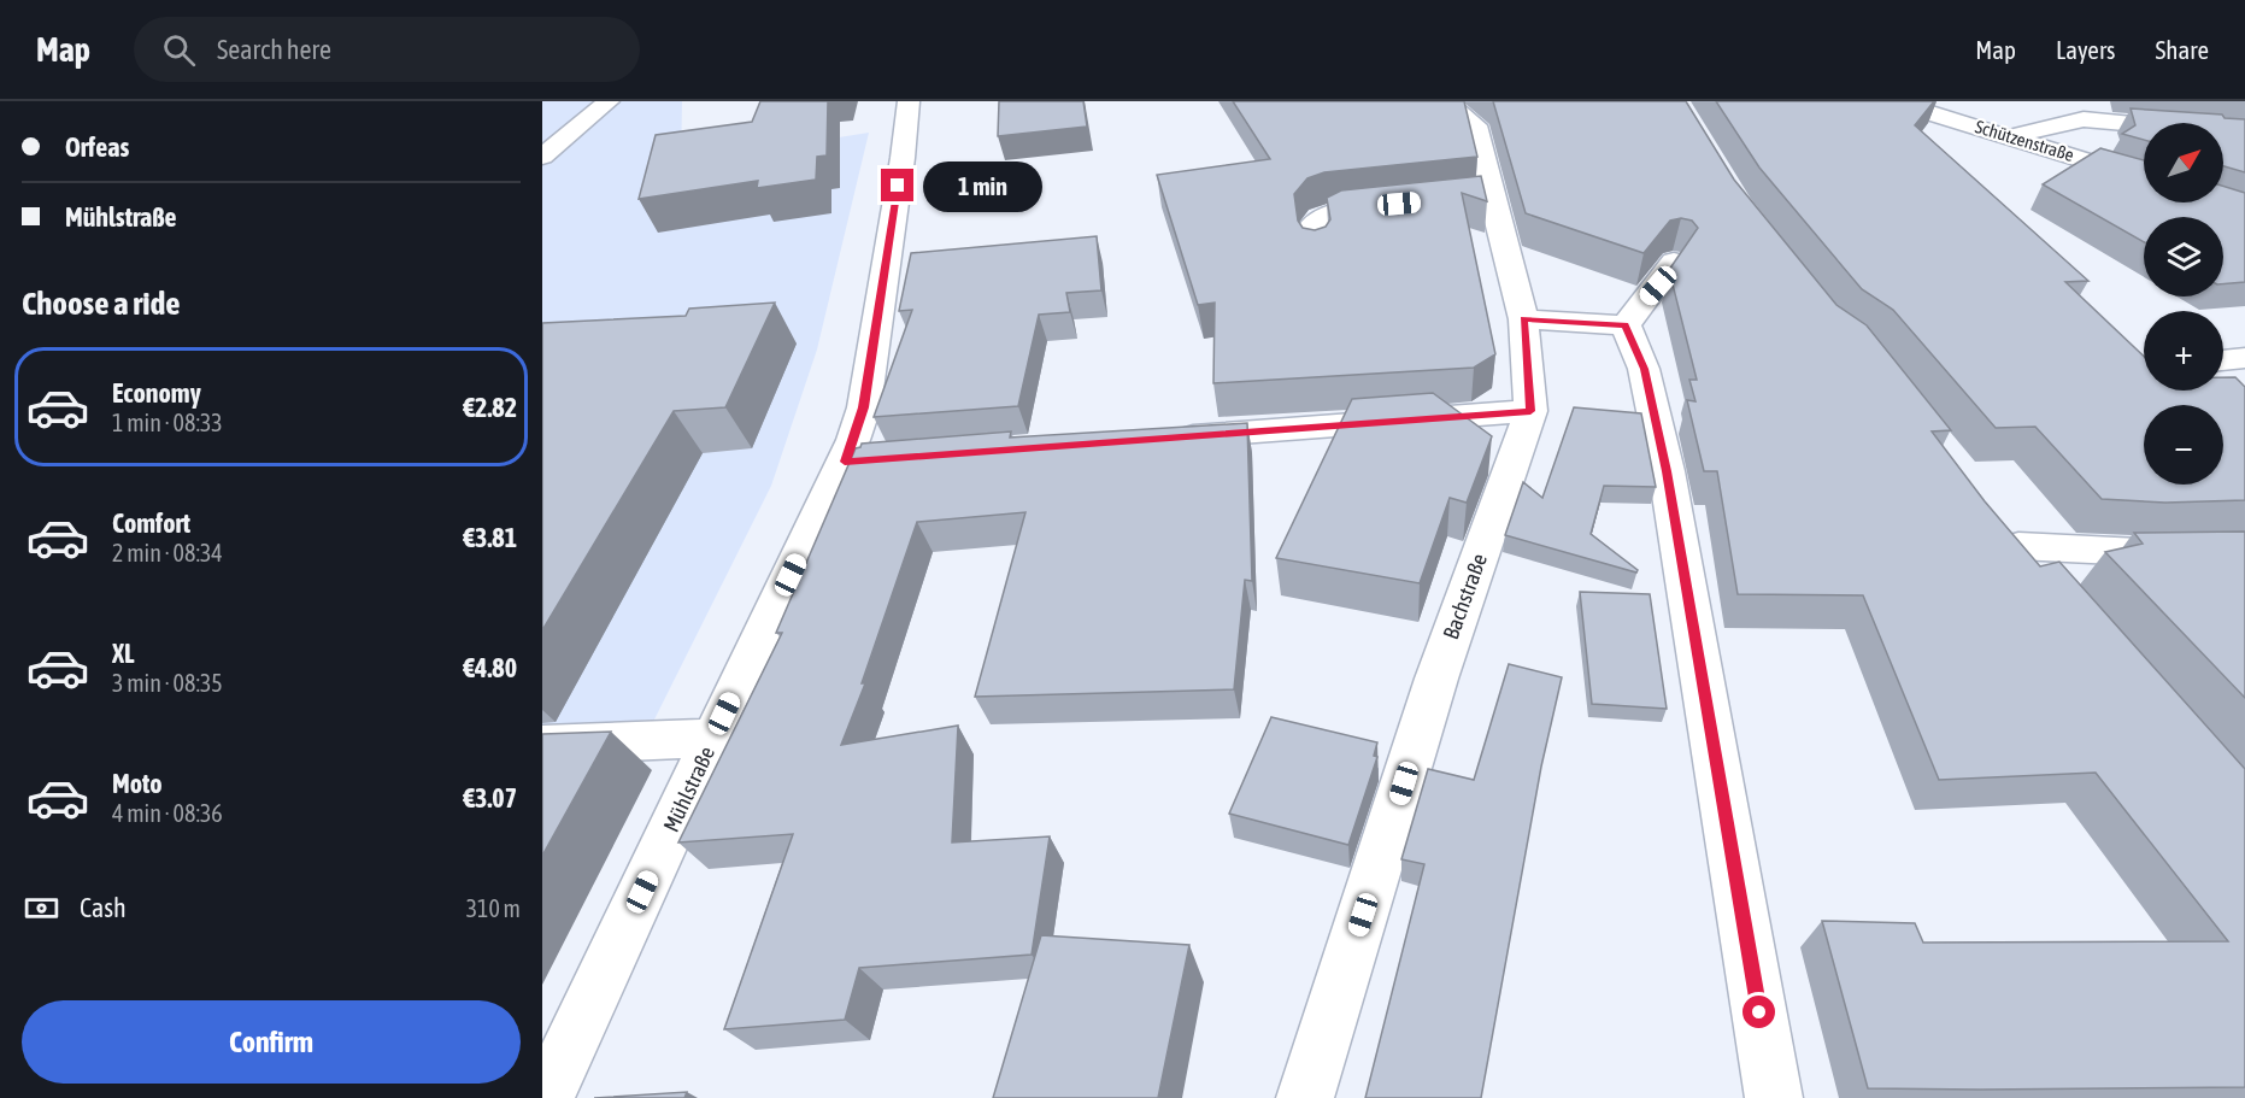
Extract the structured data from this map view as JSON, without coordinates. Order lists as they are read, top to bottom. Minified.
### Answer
{"streets":{"street":["Schützenstraße","Bachstraße","Mühlstraße"]},"north":"top right","page":{"header":"Map","search":"Search here","nav":["Map","Layers","Share"],"banner":["Orfeas","Mühlstraße"],"map_buttons":["+","−"],"bubble":"1 min","heading":"Choose a ride","list":[{"name":"Economy","note":"1 min · 08:33","value":"€2.82"},{"name":"Comfort","note":"2 min · 08:34","value":"€3.81"},{"name":"XL","note":"3 min · 08:35","value":"€4.80"},{"name":"Moto","note":"4 min · 08:36","value":"€3.07"}],"pay":["Cash","310 m"],"buttons":"Confirm"}}
